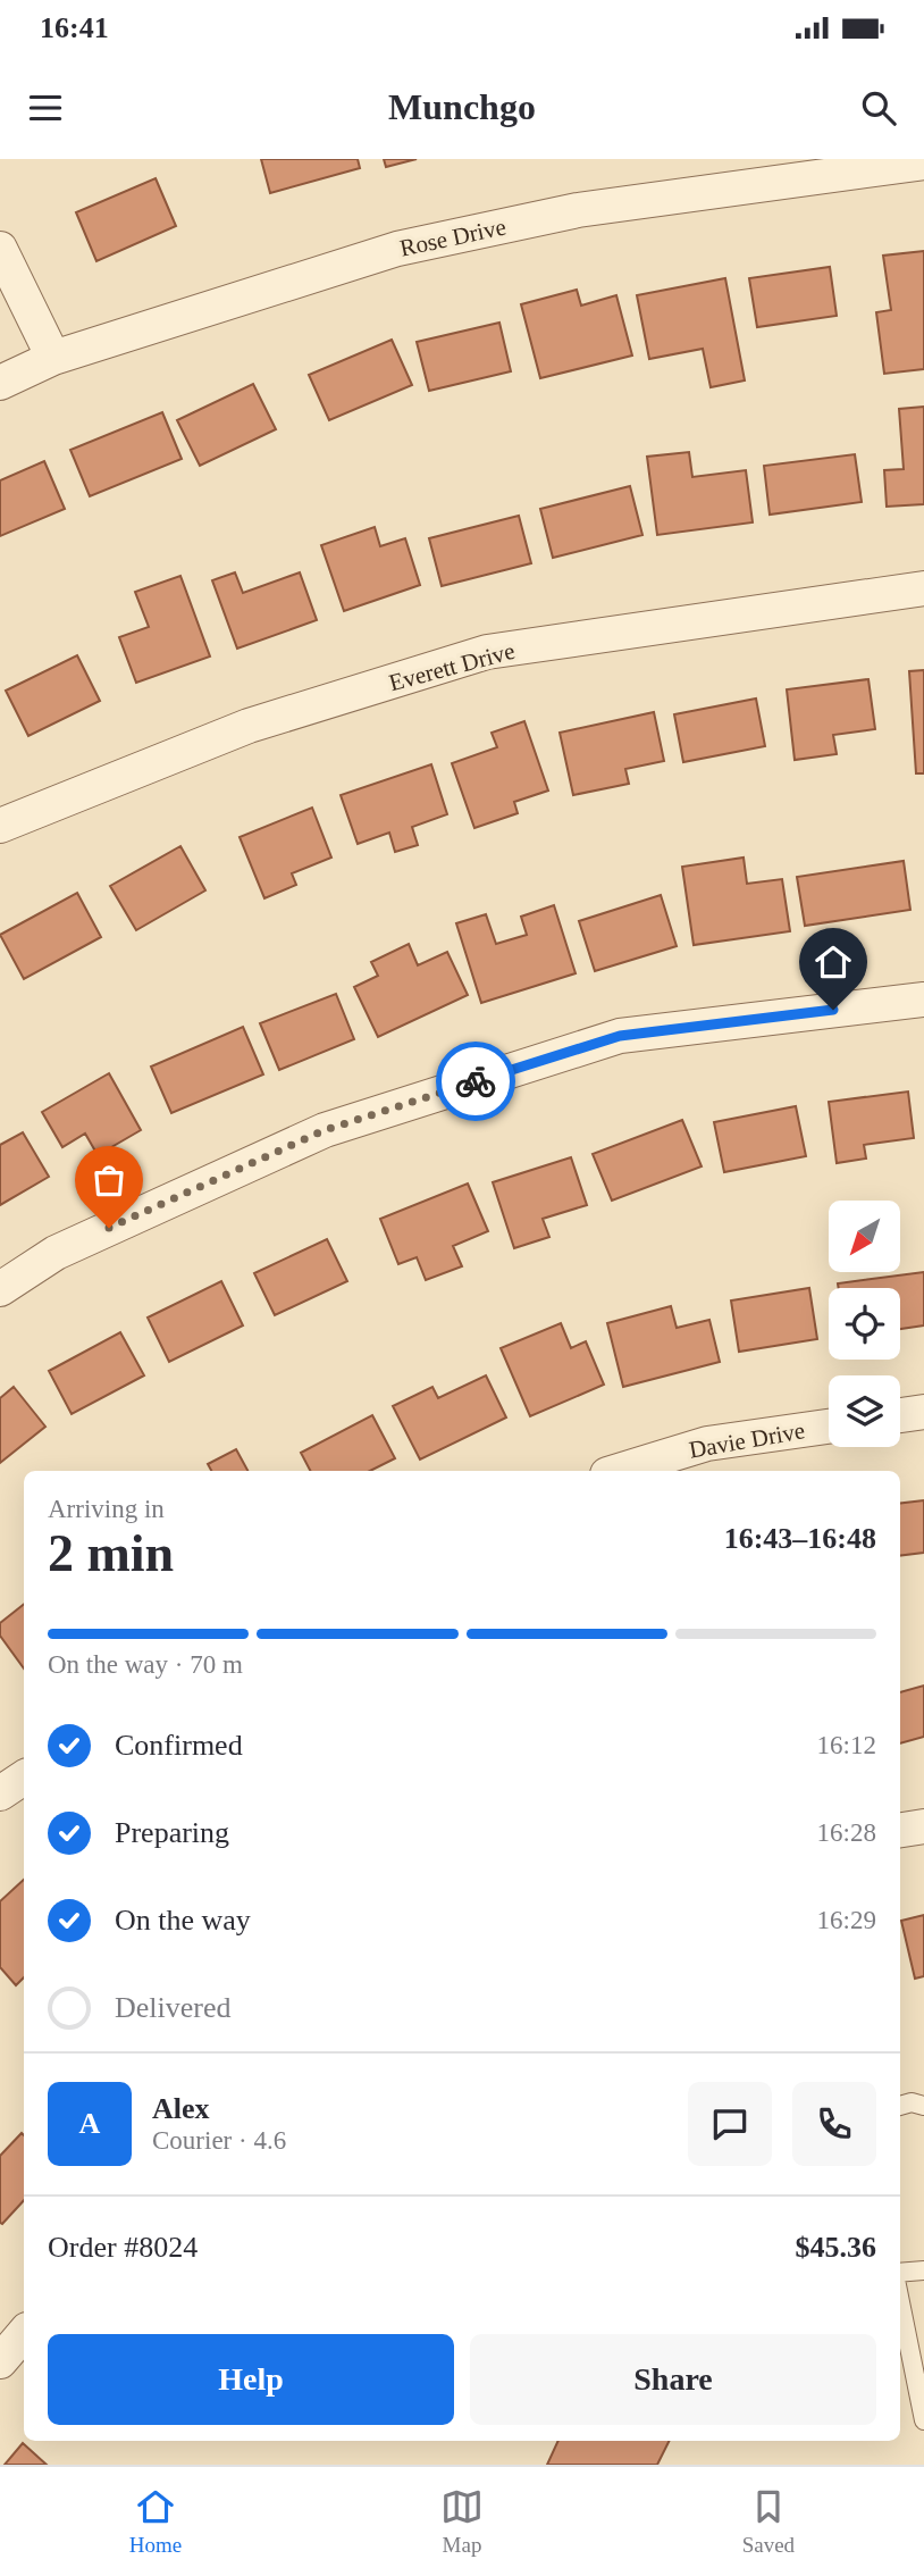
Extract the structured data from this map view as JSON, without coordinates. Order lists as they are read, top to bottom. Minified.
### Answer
{"streets":{"street":["Rose Drive","Everett Drive","Davie Drive"]},"north":"bottom left","page":{"status":"16:41","header":"Munchgo","heading":["2 min","Arriving in","16:43–16:48"],"panel":["Alex","Courier · 4.6","Order #8024","$45.36"],"bar":"On the way · 70 m","list":[["Confirmed","16:12"],["Preparing","16:28"],["On the way","16:29"],"Delivered"],"round":"A","buttons":["Help","Share"],"tabs":["Home","Map","Saved"]}}
